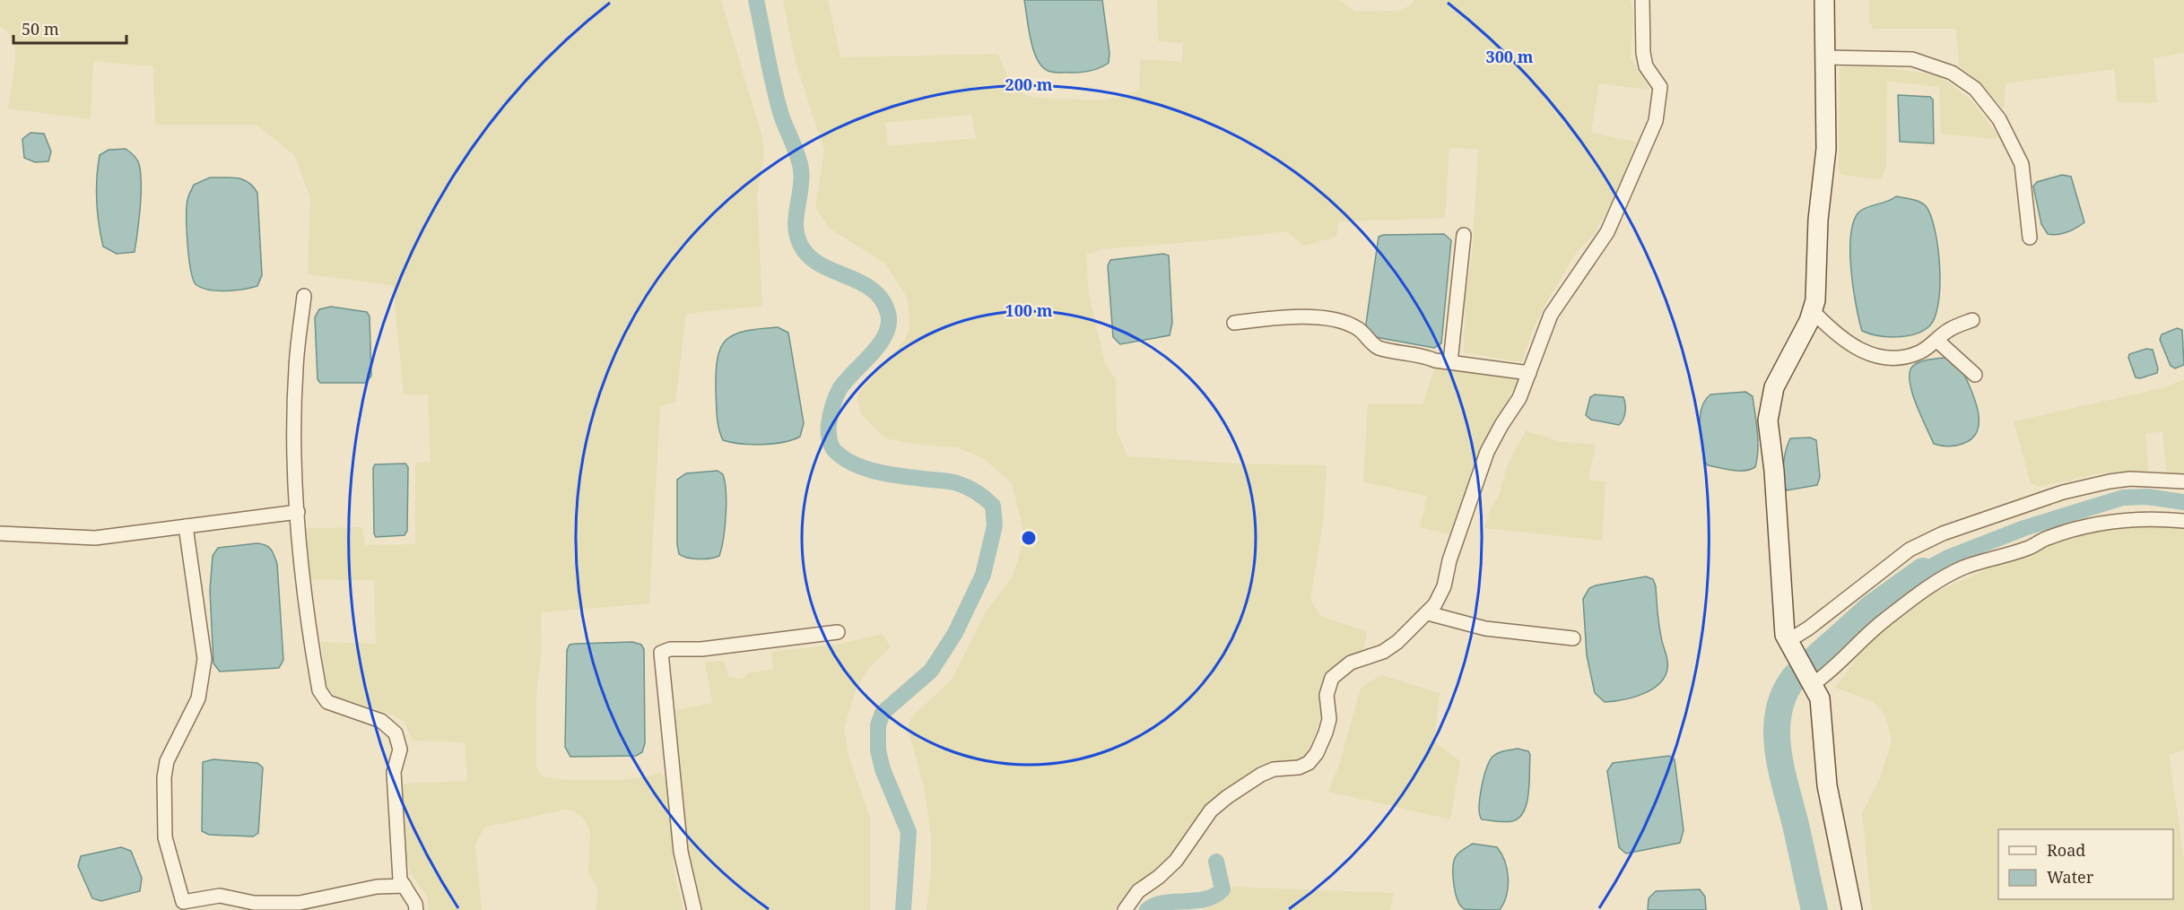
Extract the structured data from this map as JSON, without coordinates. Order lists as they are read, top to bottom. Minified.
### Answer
{"legend":["Road","Water"],"scale_bar":"50 m","rings":["300 m","200 m","100 m"]}
